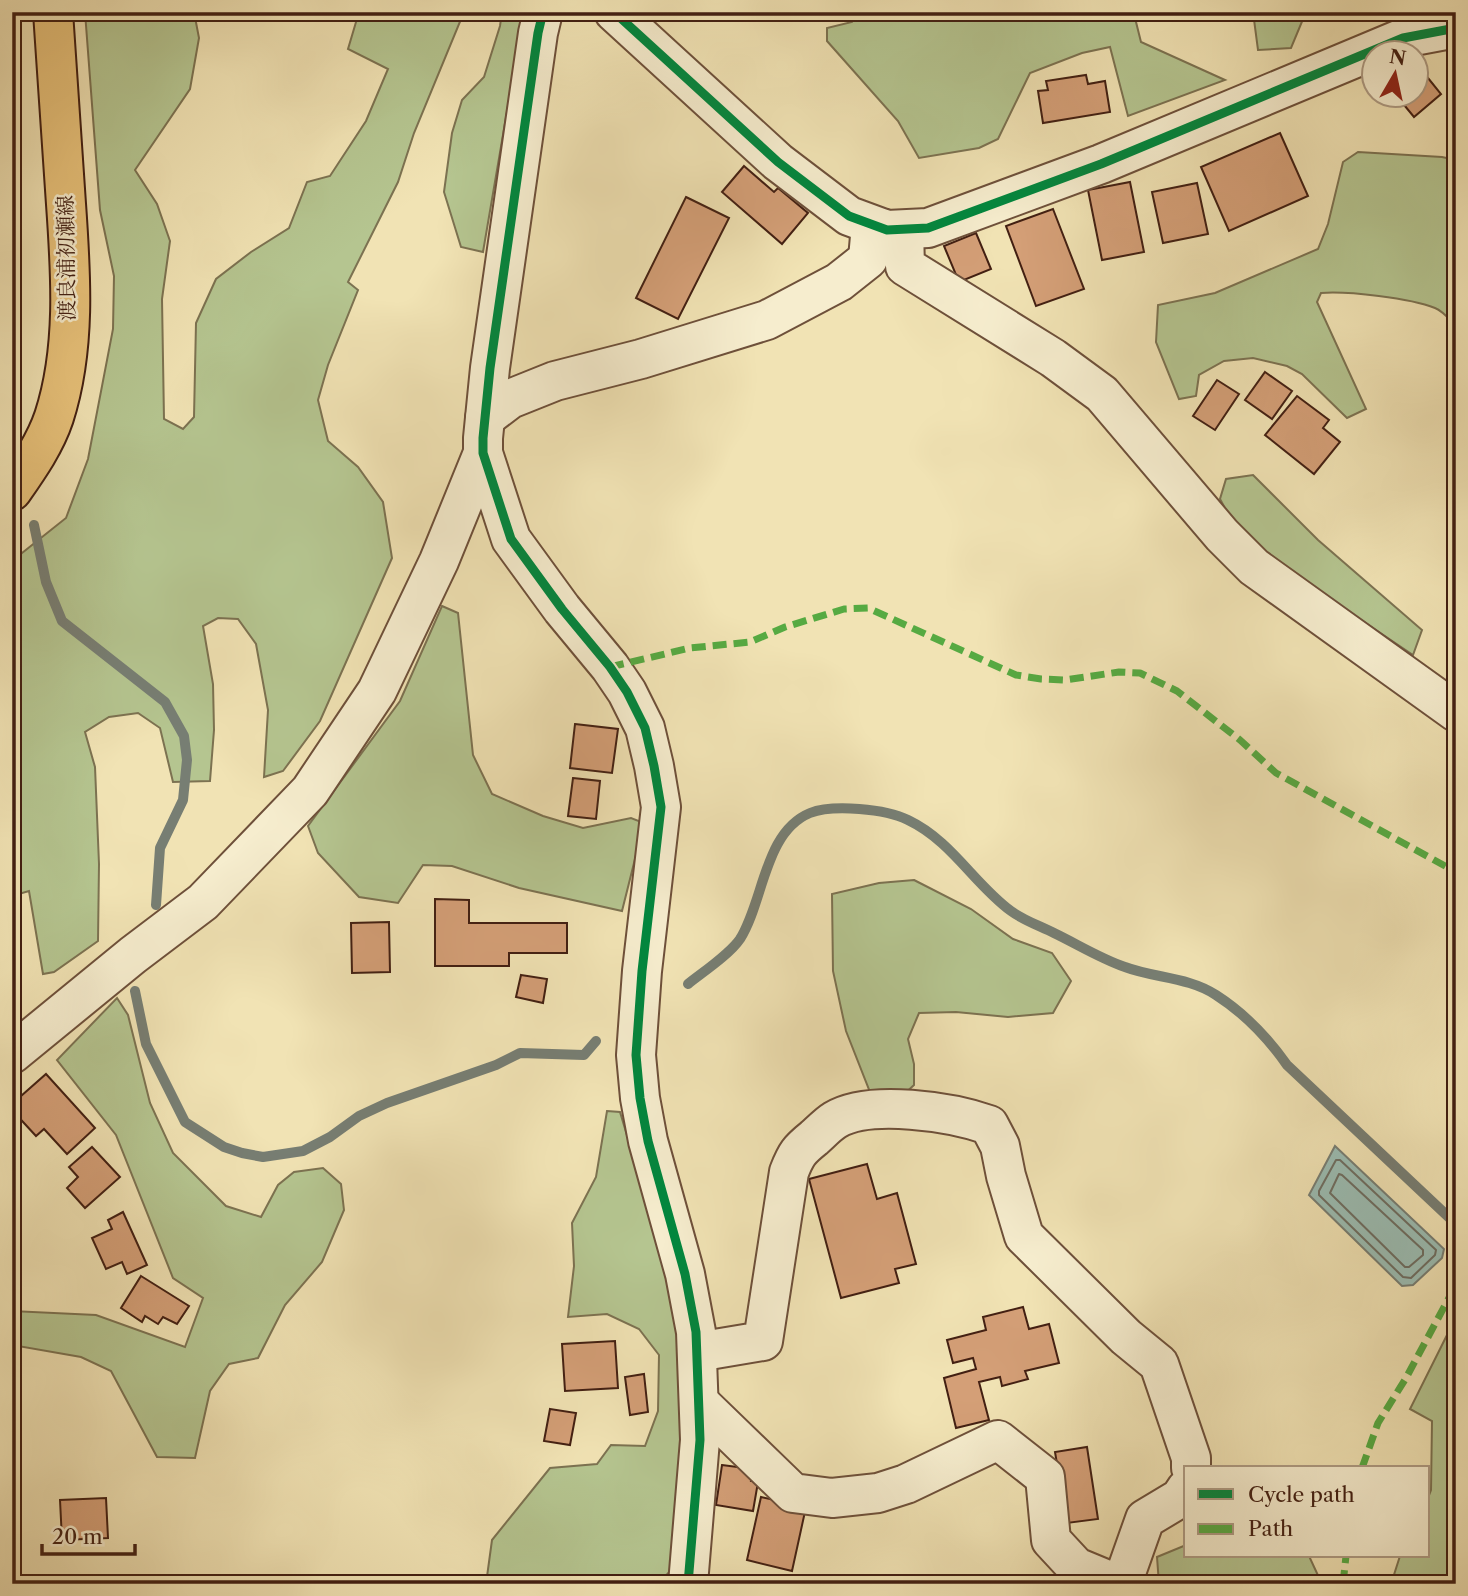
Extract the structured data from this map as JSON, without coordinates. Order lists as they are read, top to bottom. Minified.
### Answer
{"streets":{"main road":["渡良浦初瀬線"]},"legend":["Cycle path","Path"],"scale_bar":"20 m","north":"top"}
